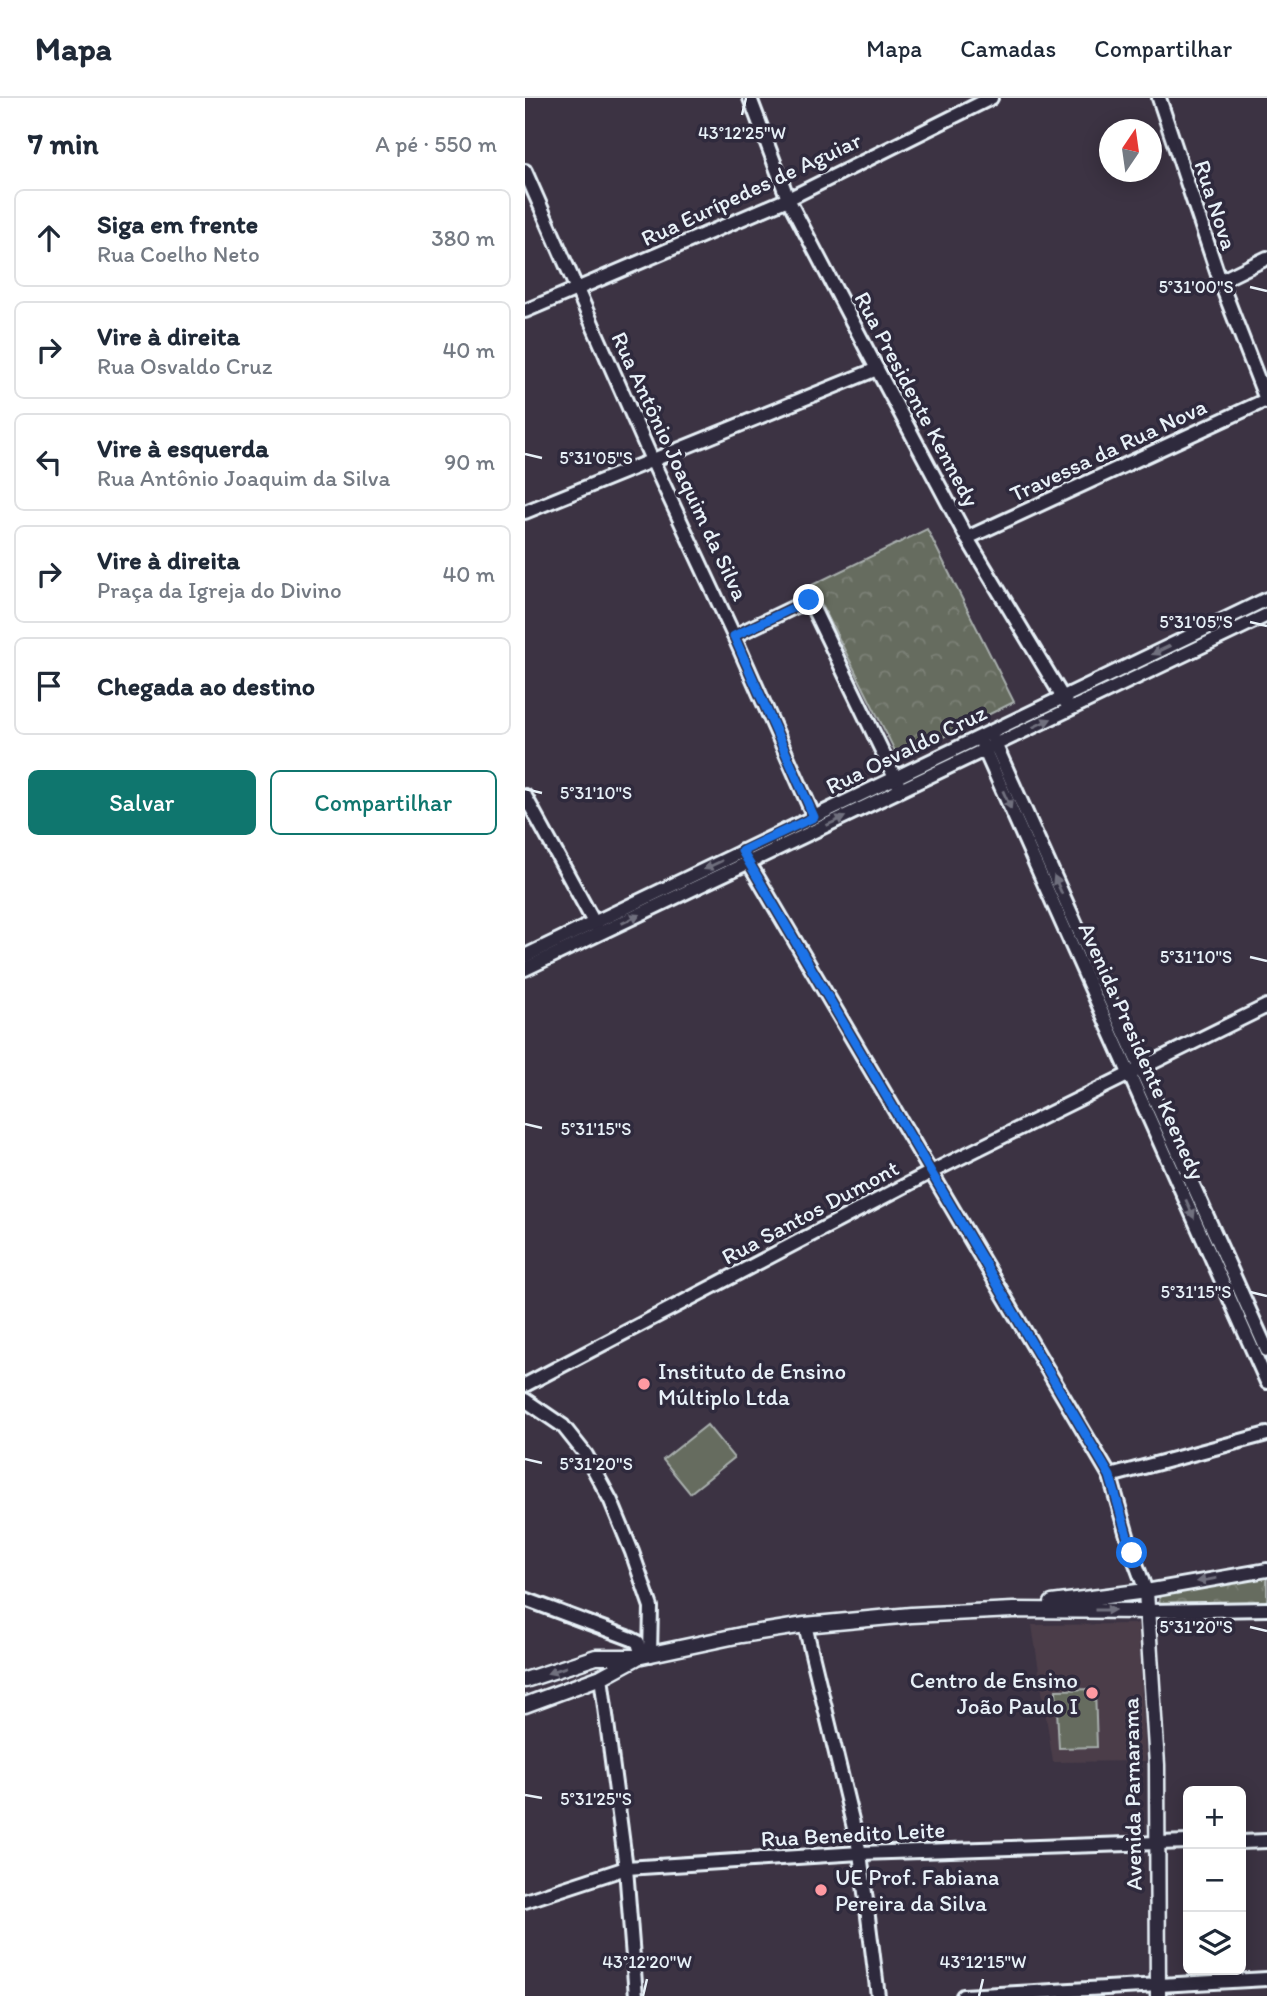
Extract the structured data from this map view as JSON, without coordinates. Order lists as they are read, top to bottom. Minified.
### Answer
{"streets":{"street":["Rua Eurípedes de Aguiar","Rua Nova","Rua Presidente Kennedy","Travessa da Rua Nova","Rua Antônio Joaquim da Silva","Rua Osvaldo Cruz","Avenida Presidente Keenedy","Rua Santos Dumont","Avenida Parnarama","Rua Benedito Leite"]},"crossings":[["Rua Eurípedes de Aguiar","Rua Presidente Kennedy"],["Rua Eurípedes de Aguiar","Rua Antônio Joaquim da Silva"],["Rua Nova","Travessa da Rua Nova"],["Rua Presidente Kennedy","Travessa da Rua Nova"],["Rua Presidente Kennedy","Rua Osvaldo Cruz"],["Rua Antônio Joaquim da Silva","Rua Osvaldo Cruz"],["Rua Osvaldo Cruz","Avenida Presidente Keenedy"],["Avenida Presidente Keenedy","Rua Santos Dumont"],["Avenida Parnarama","Rua Benedito Leite"]],"places":["Instituto de Ensino Múltiplo Ltda","Centro de Ensino João Paulo I","UE Prof. Fabiana Pereira da Silva"],"north":"top","page":{"header":"Mapa","nav":["Mapa","Camadas","Compartilhar"],"heading":["7 min","A pé · 550 m"],"list":[["Siga em frente","Rua Coelho Neto","380 m"],["Vire à direita","Rua Osvaldo Cruz","40 m"],["Vire à esquerda","Rua Antônio Joaquim da Silva","90 m"],["Vire à direita","Praça da Igreja do Divino","40 m"],"Chegada ao destino"],"buttons":["Salvar","Compartilhar"],"map_buttons":["+","−"]},"coordinates":["43°12'25\"W","5°31'00\"S","5°31'05\"S","5°31'10\"S","5°31'15\"S","5°31'20\"S","5°31'25\"S","43°12'20\"W","43°12'15\"W"]}
